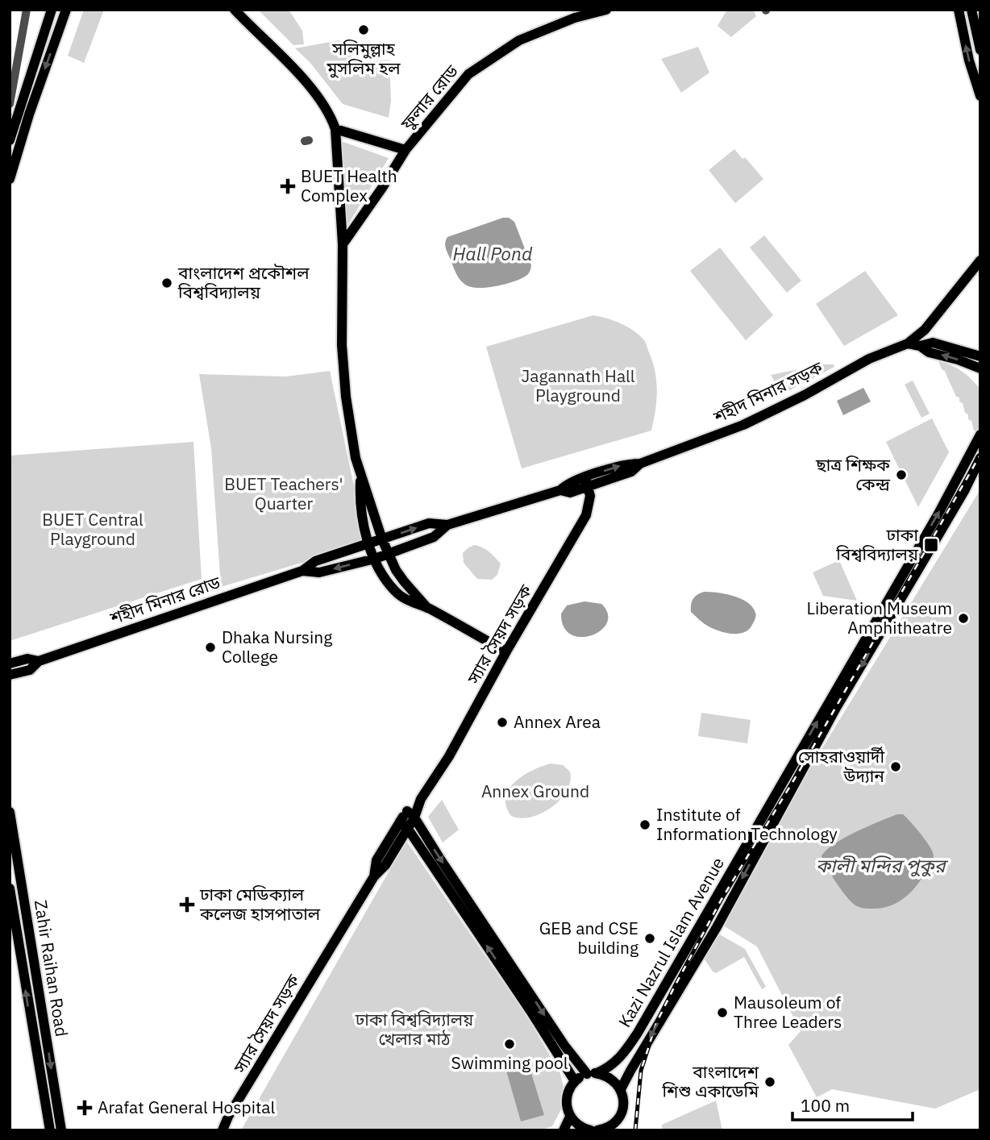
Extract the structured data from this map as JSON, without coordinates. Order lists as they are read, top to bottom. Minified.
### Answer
{"streets":{"main road":["ফুলার রোড","শহীদ মিনার সড়ক","শহীদ মিনার রোড","স্যার সৈয়দ সড়ক","Kazi Nazrul Islam Avenue","Zahir Raihan Road"]},"crossings":[["শহীদ মিনার সড়ক","শহীদ মিনার রোড"],["শহীদ মিনার সড়ক","স্যার সৈয়দ সড়ক"],["শহীদ মিনার রোড","স্যার সৈয়দ সড়ক"]],"water":["Hall Pond","কালী মন্দির পুকুর"],"parks":["Jagannath Hall Playground","BUET Teachers' Quarter","BUET Central Playground","Annex Ground","ঢাকা বিশ্ববিদ্যালয় খেলার মাঠ"],"places":{"other":["সলিমুল্লাহ মুসলিম হল","বাংলাদেশ প্রকৌশল বিশ্ববিদ্যালয়","ছাত্র শিক্ষক কেন্দ্র","Liberation Museum Amphitheatre","Dhaka Nursing College","Annex Area","সোহরাওয়ার্দী উদ্যান","Institute of Information Technology","GEB and CSE building","Mausoleum of Three Leaders","Swimming pool","বাংলাদেশ শিশু একাডেমি"],"health":["BUET Health Complex","ঢাকা মেডিক্যাল কলেজ হাসপাতাল","Arafat General Hospital"],"transit":["ঢাকা বিশ্ববিদ্যালয়"]},"scale_bar":"100 m"}
